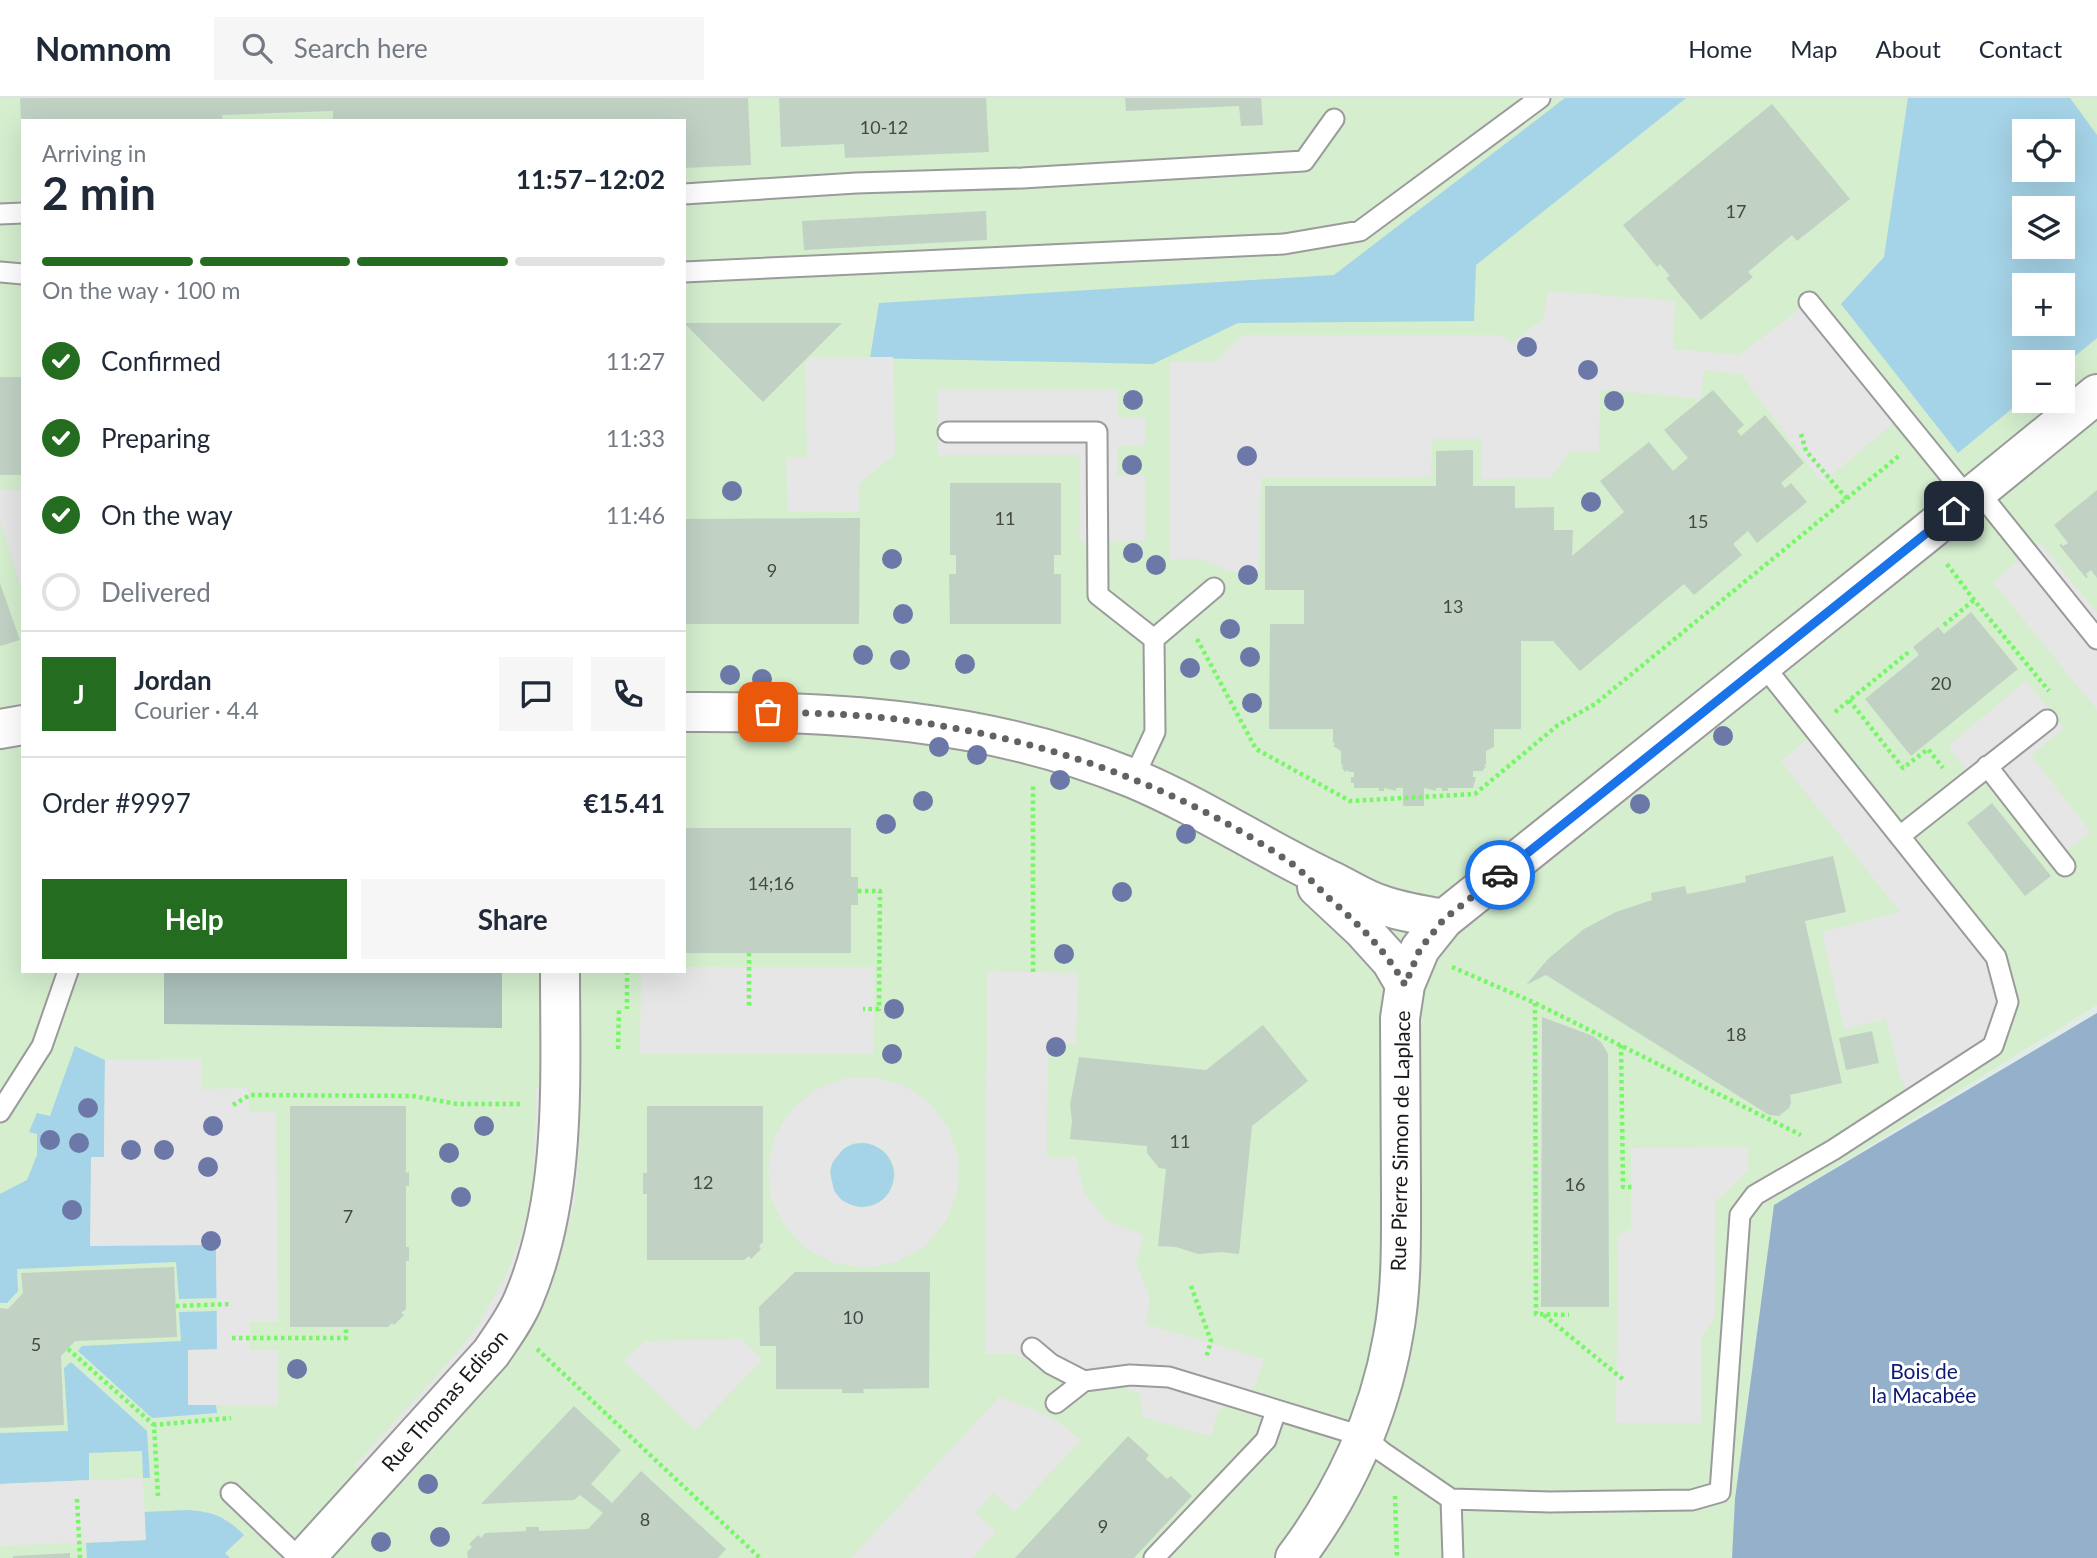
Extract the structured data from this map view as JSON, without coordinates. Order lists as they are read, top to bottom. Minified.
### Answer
{"streets":{"street":["Rue Pierre Simon de Laplace","Rue Thomas Edison"]},"parks":["Bois de la Macabée"],"house_numbers":["10-12","17","11","15","9","13","20","14;16","18","11","12","16","7","10","5","8","9"],"page":{"header":"Nomnom","search":"Search here","nav":["Home","Map","About","Contact"],"map_buttons":["+","−"],"heading":["2 min","Arriving in","11:57–12:02"],"panel":["Jordan","Courier · 4.4","Order #9997","€15.41"],"bar":"On the way · 100 m","list":[["Confirmed","11:27"],["Preparing","11:33"],["On the way","11:46"],"Delivered"],"round":"J","buttons":["Help","Share"]}}
